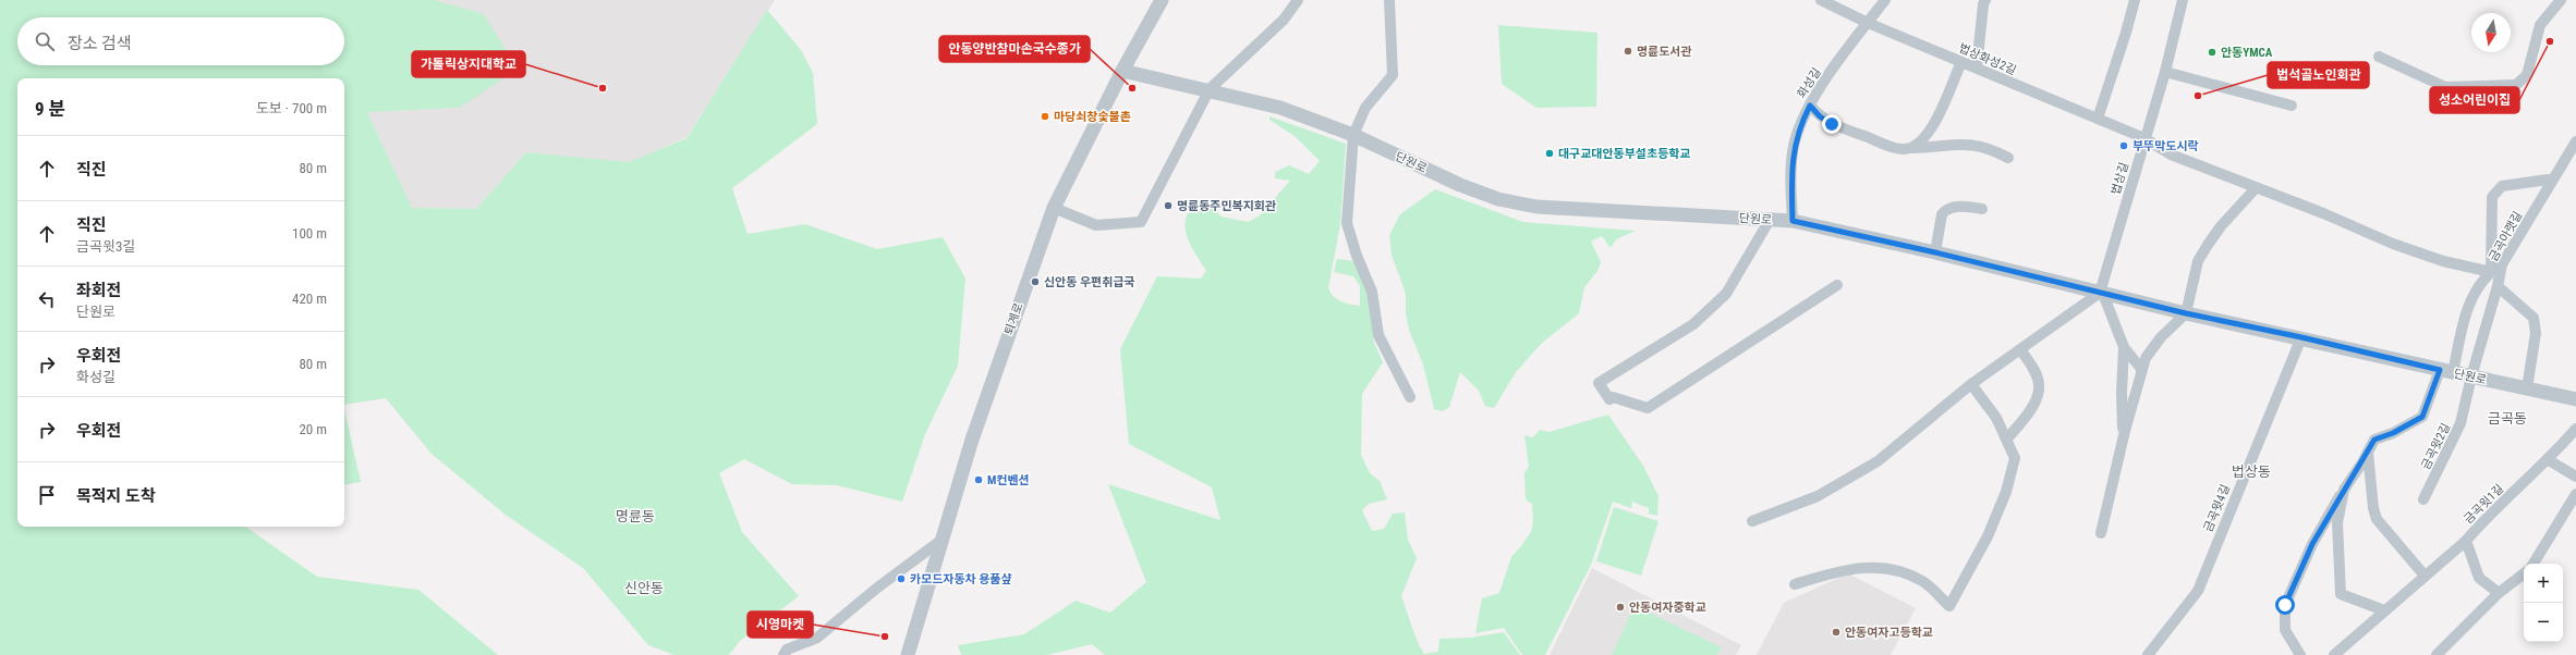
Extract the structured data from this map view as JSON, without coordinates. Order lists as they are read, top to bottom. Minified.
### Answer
{"streets":{"street":["법상화성2길","화성길","단원로","법상길","금곡아랫길","퇴계로","금곡윗2길","금곡윗1길","금곡윗4길"]},"crossings":[["법상화성2길","화성길"],["법상화성2길","법상길"],["화성길","단원로"],["단원로","법상길"],["단원로","금곡아랫길"],["단원로","퇴계로"],["단원로","금곡윗2길"],["단원로","금곡윗4길"],["금곡아랫길","금곡윗2길"]],"districts":["금곡동","법상동","명륜동","신안동"],"places":["성소어린이집","명륜도서관","안동YMCA","가톨릭상지대학교","안동양반참마손국수종가","법석골노인회관","마당쇠창숯불촌","부뚜막도시락","대구교대안동부설초등학교","명륜동주민복지회관","신안동 우편취급국","M컨벤션","카모드자동차 용품샾","안동여자중학교","안동여자고등학교","시영마켓"],"north":"bottom","page":{"search":"장소 검색","heading":["9 분","도보 · 700 m"],"list":[["직진","80 m"],["직진","금곡윗3길","100 m"],["좌회전","단원로","420 m"],["우회전","화성길","80 m"],["우회전","20 m"],"목적지 도착"],"map_buttons":["+","−"]}}
